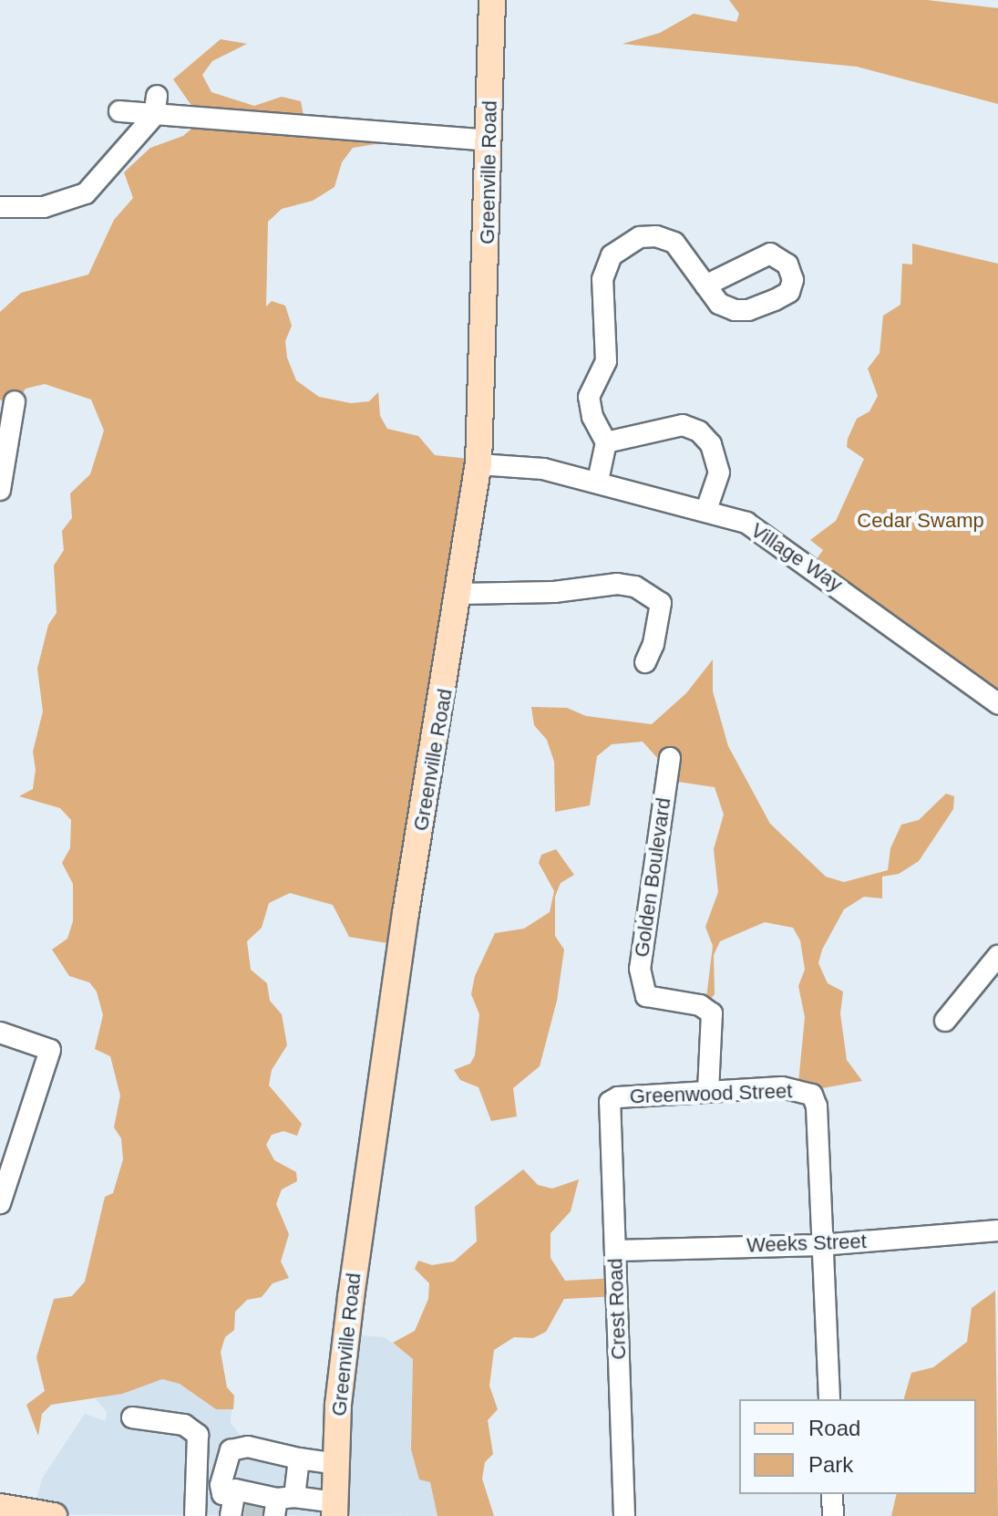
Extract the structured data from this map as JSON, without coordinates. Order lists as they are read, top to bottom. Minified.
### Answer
{"streets":{"main road":["Greenville Road"],"street":["Village Way","Golden Boulevard","Greenwood Street","Weeks Street","Crest Road"]},"crossings":[["Greenville Road","Village Way"],["Golden Boulevard","Greenwood Street"],["Greenwood Street","Weeks Street"],["Greenwood Street","Crest Road"],["Weeks Street","Crest Road"]],"parks":["Cedar Swamp"],"legend":["Road","Park"]}
